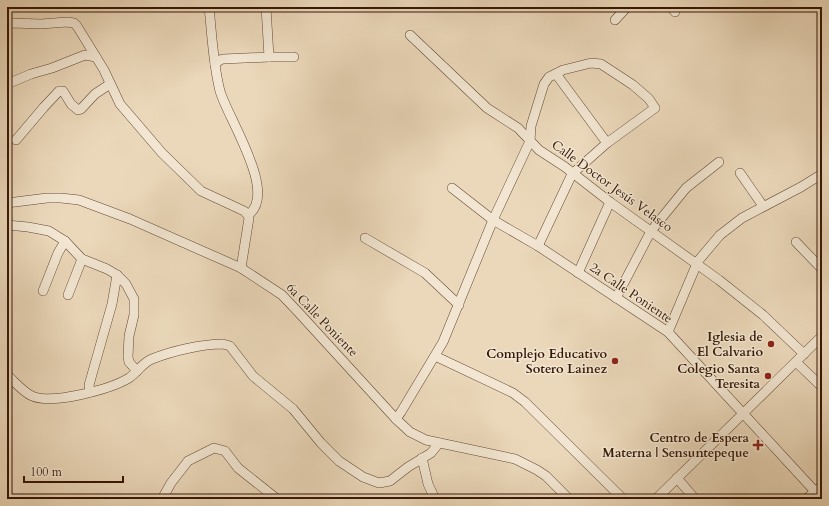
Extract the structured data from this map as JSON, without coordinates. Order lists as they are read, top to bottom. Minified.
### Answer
{"streets":{"street":["Calle Doctor Jesús Velasco","2a Calle Poniente","6a Calle Poniente"]},"places":{"other":["Iglesia de El Calvario","Complejo Educativo Sotero Lainez","Colegio Santa Teresita"],"health":["Centro de Espera Materna | Sensuntepeque"]},"scale_bar":"100 m"}
